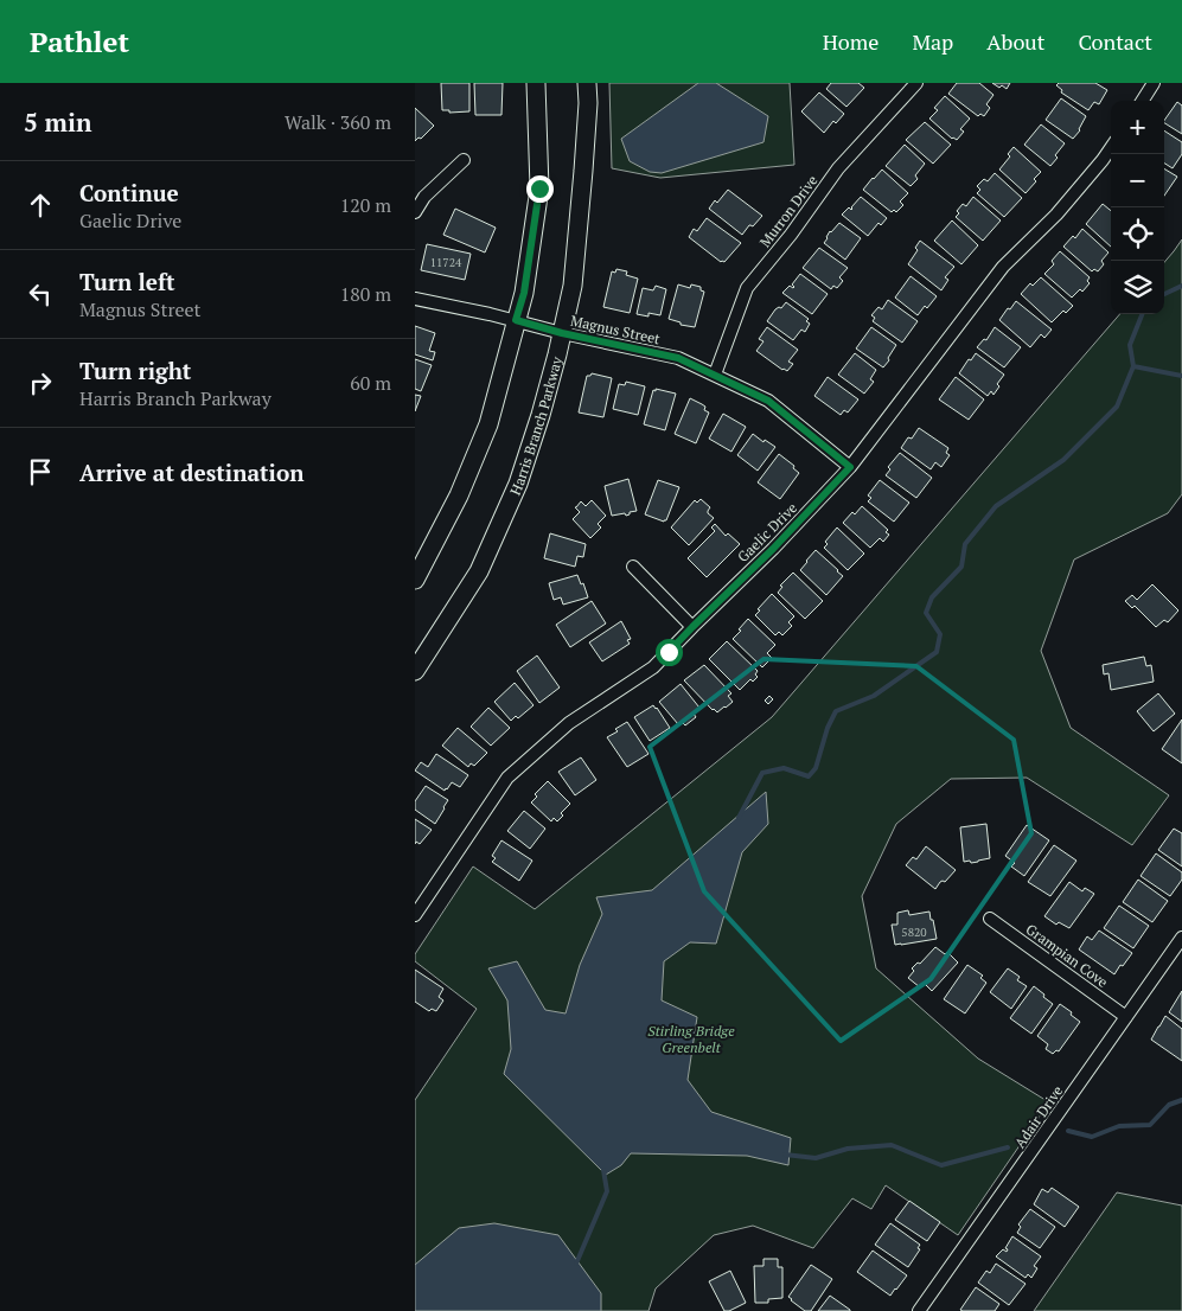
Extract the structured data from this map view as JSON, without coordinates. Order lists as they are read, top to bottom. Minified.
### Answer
{"streets":{"main road":["Harris Branch Parkway"],"street":["Murron Drive","Magnus Street","Gaelic Drive","Grampian Cove","Adair Drive"]},"crossings":[["Murron Drive","Magnus Street"],["Magnus Street","Harris Branch Parkway"],["Magnus Street","Gaelic Drive"],["Grampian Cove","Adair Drive"]],"parks":["Stirling Bridge Greenbelt"],"house_numbers":["11724","5820"],"page":{"header":"Pathlet","nav":["Home","Map","About","Contact"],"heading":["5 min","Walk · 360 m"],"map_buttons":["+","−"],"list":[["Continue","Gaelic Drive","120 m"],["Turn left","Magnus Street","180 m"],["Turn right","Harris Branch Parkway","60 m"],"Arrive at destination"]}}
